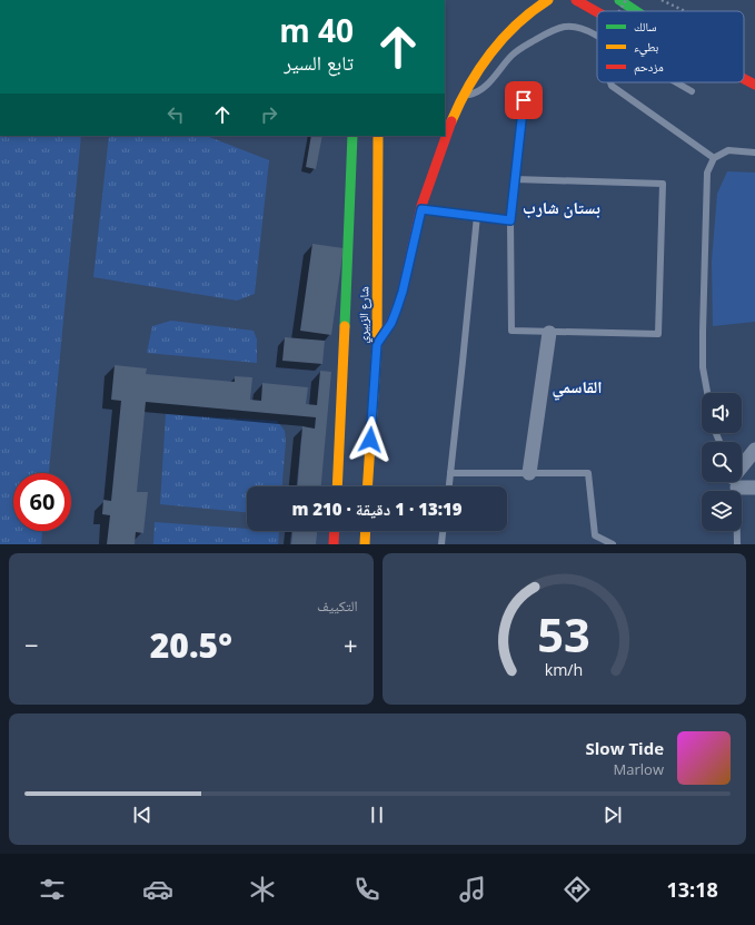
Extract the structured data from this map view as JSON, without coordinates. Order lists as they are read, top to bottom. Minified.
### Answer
{"streets":{"main road":["شارع الزبيري"]},"districts":["بستان شارب","القاسمي"],"legend":["سالك","بطيء","مزدحم"],"page":{"turn":["40 m","تابع السير"],"limit":"60","trip":"13:19 · 1 دقيقة · 210 m","tile":"التكييف","heat":["−","20.5°","+"],"song":["Slow Tide","Marlow"],"tabs":"13:18","gauge":["53","km/h"]}}
